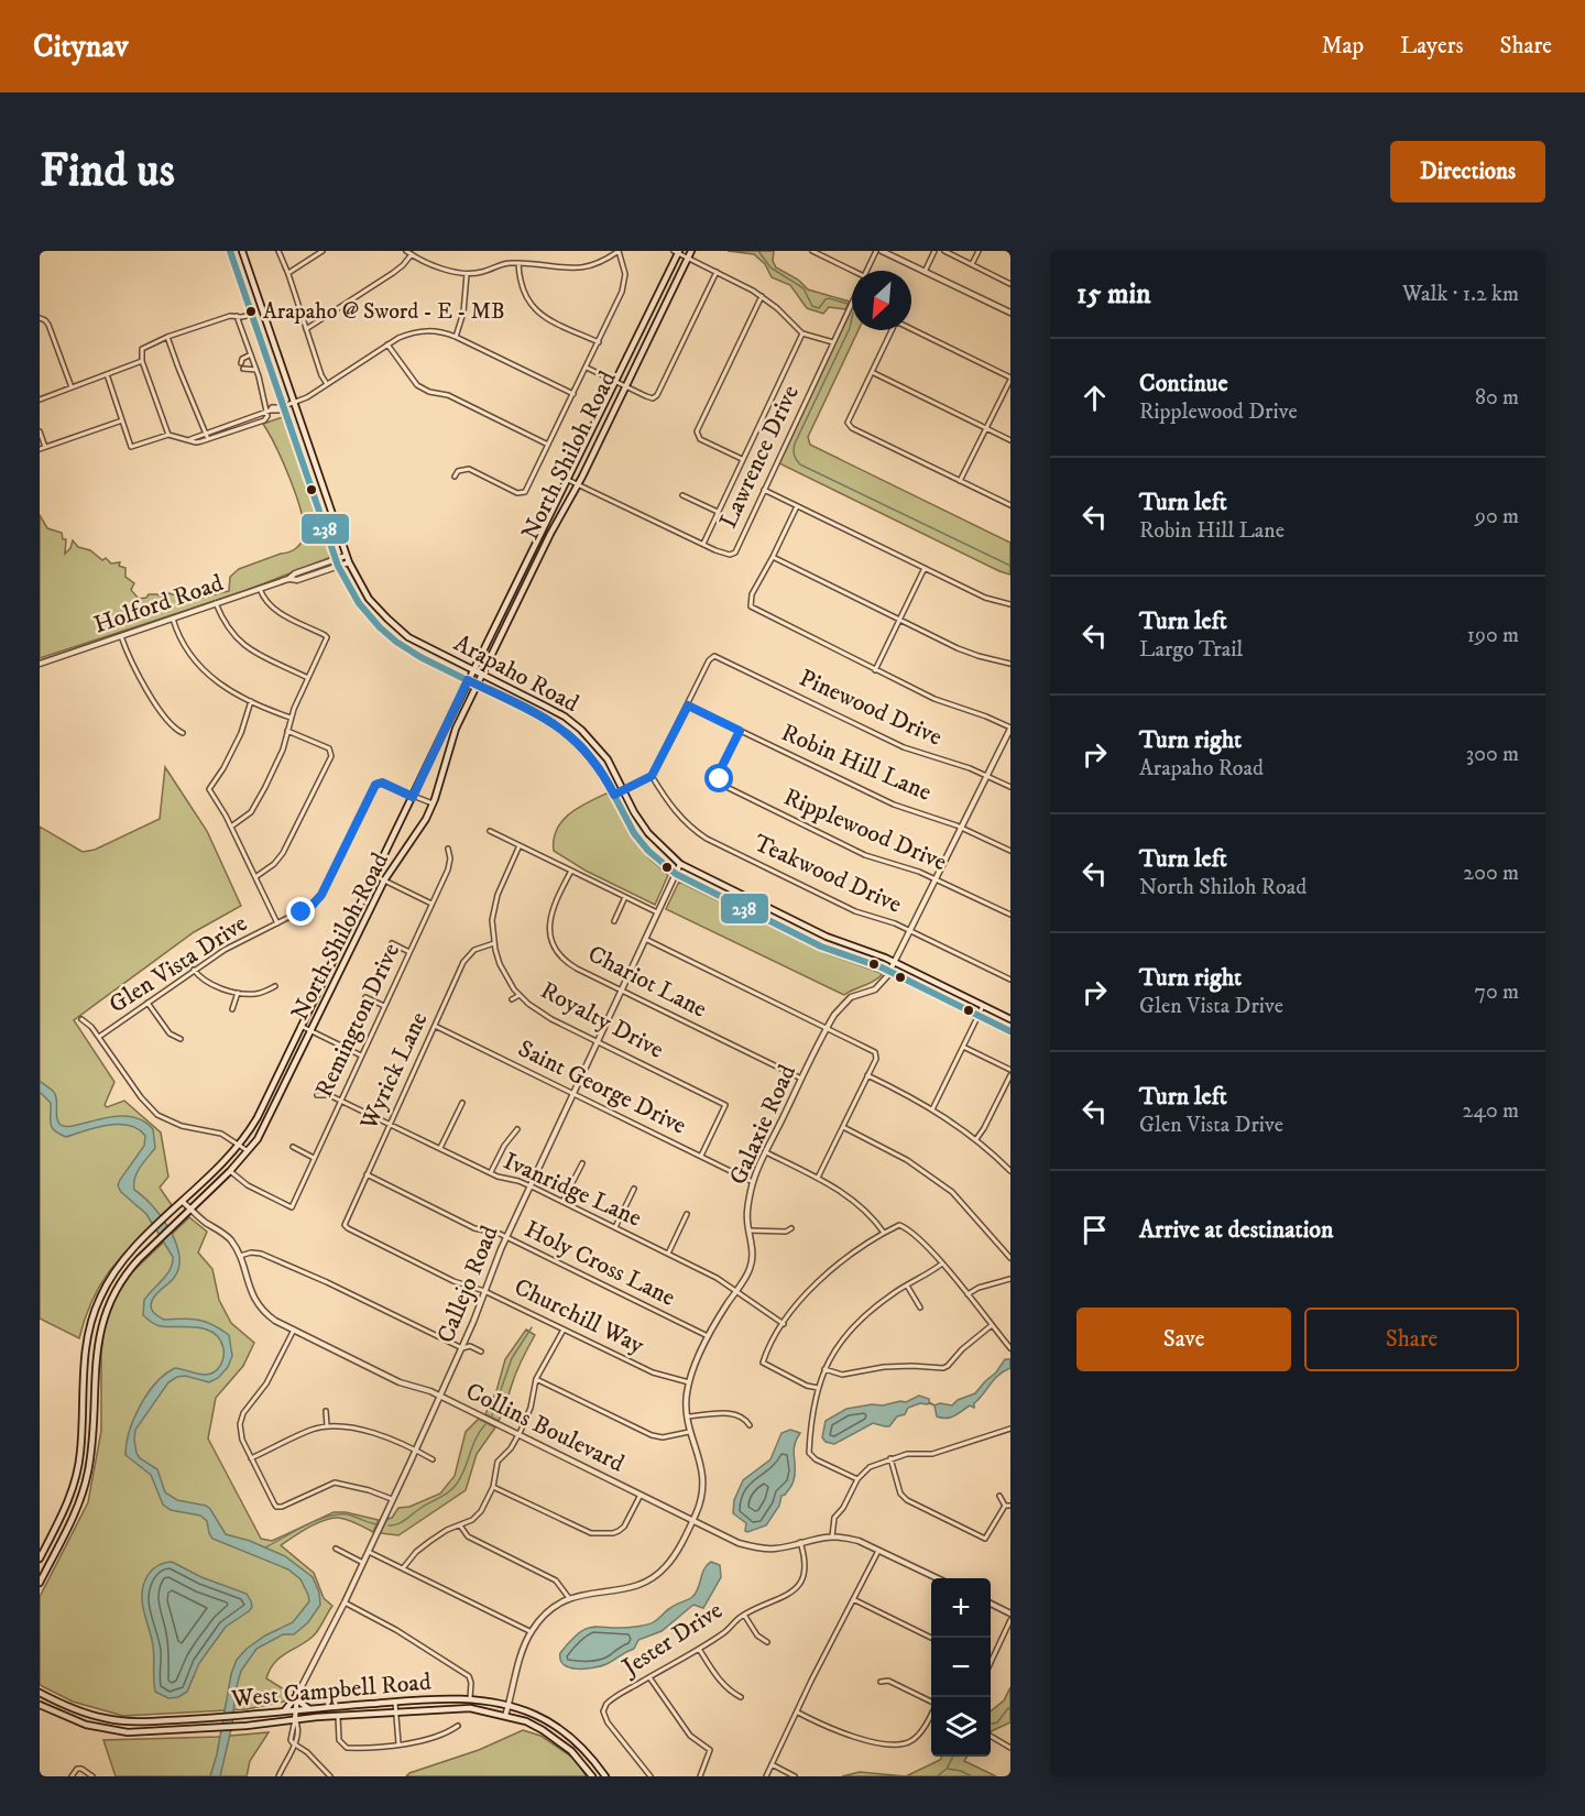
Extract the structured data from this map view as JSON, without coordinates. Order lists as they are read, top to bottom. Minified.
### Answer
{"streets":{"main road":["North Shiloh Road","Arapaho Road","West Campbell Road"],"street":["Lawrence Drive","Holford Road","Pinewood Drive","Robin Hill Lane","Ripplewood Drive","Teakwood Drive","Glen Vista Drive","Chariot Lane","Remington Drive","Royalty Drive","Wyrick Lane","Saint George Drive","Galaxie Road","Ivanridge Lane","Holy Cross Lane","Callejo Road","Churchill Way","Collins Boulevard","Jester Drive"]},"crossings":[["North Shiloh Road","Lawrence Drive"],["North Shiloh Road","Arapaho Road"],["North Shiloh Road","Glen Vista Drive"],["North Shiloh Road","Remington Drive"],["North Shiloh Road","Collins Boulevard"],["Holford Road","Arapaho Road"],["Arapaho Road","Galaxie Road"],["Arapaho Road","Callejo Road"],["Pinewood Drive","Robin Hill Lane"],["Pinewood Drive","Galaxie Road"],["Robin Hill Lane","Ripplewood Drive"],["Robin Hill Lane","Galaxie Road"],["Ripplewood Drive","Galaxie Road"],["Teakwood Drive","Galaxie Road"],["Chariot Lane","Galaxie Road"],["Chariot Lane","Callejo Road"],["Remington Drive","Ivanridge Lane"],["Royalty Drive","Wyrick Lane"],["Royalty Drive","Saint George Drive"],["Royalty Drive","Callejo Road"],["Wyrick Lane","Saint George Drive"],["Wyrick Lane","Ivanridge Lane"],["Wyrick Lane","Holy Cross Lane"],["Wyrick Lane","Churchill Way"],["Saint George Drive","Galaxie Road"],["Saint George Drive","Callejo Road"],["Galaxie Road","Ivanridge Lane"],["Galaxie Road","Holy Cross Lane"],["Galaxie Road","Churchill Way"],["Galaxie Road","Collins Boulevard"],["Galaxie Road","West Campbell Road"],["Ivanridge Lane","Callejo Road"],["Holy Cross Lane","Callejo Road"],["Callejo Road","Churchill Way"],["Callejo Road","Collins Boulevard"],["Callejo Road","West Campbell Road"],["Collins Boulevard","Jester Drive"]],"places":["Arapaho @ Sword - E - MB"],"lines":["transit line 238"],"north":"bottom left","page":{"header":"Citynav","nav":["Map","Layers","Share"],"buttons":["Directions",["Save","Share"]],"title":"Find us","heading":["15 min","Walk · 1.2 km"],"list":[["Continue","Ripplewood Drive","80 m"],["Turn left","Robin Hill Lane","90 m"],["Turn left","Largo Trail","190 m"],["Turn right","Arapaho Road","300 m"],["Turn left","North Shiloh Road","200 m"],["Turn right","Glen Vista Drive","70 m"],["Turn left","Glen Vista Drive","240 m"],"Arrive at destination"],"map_buttons":["+","−"]}}
